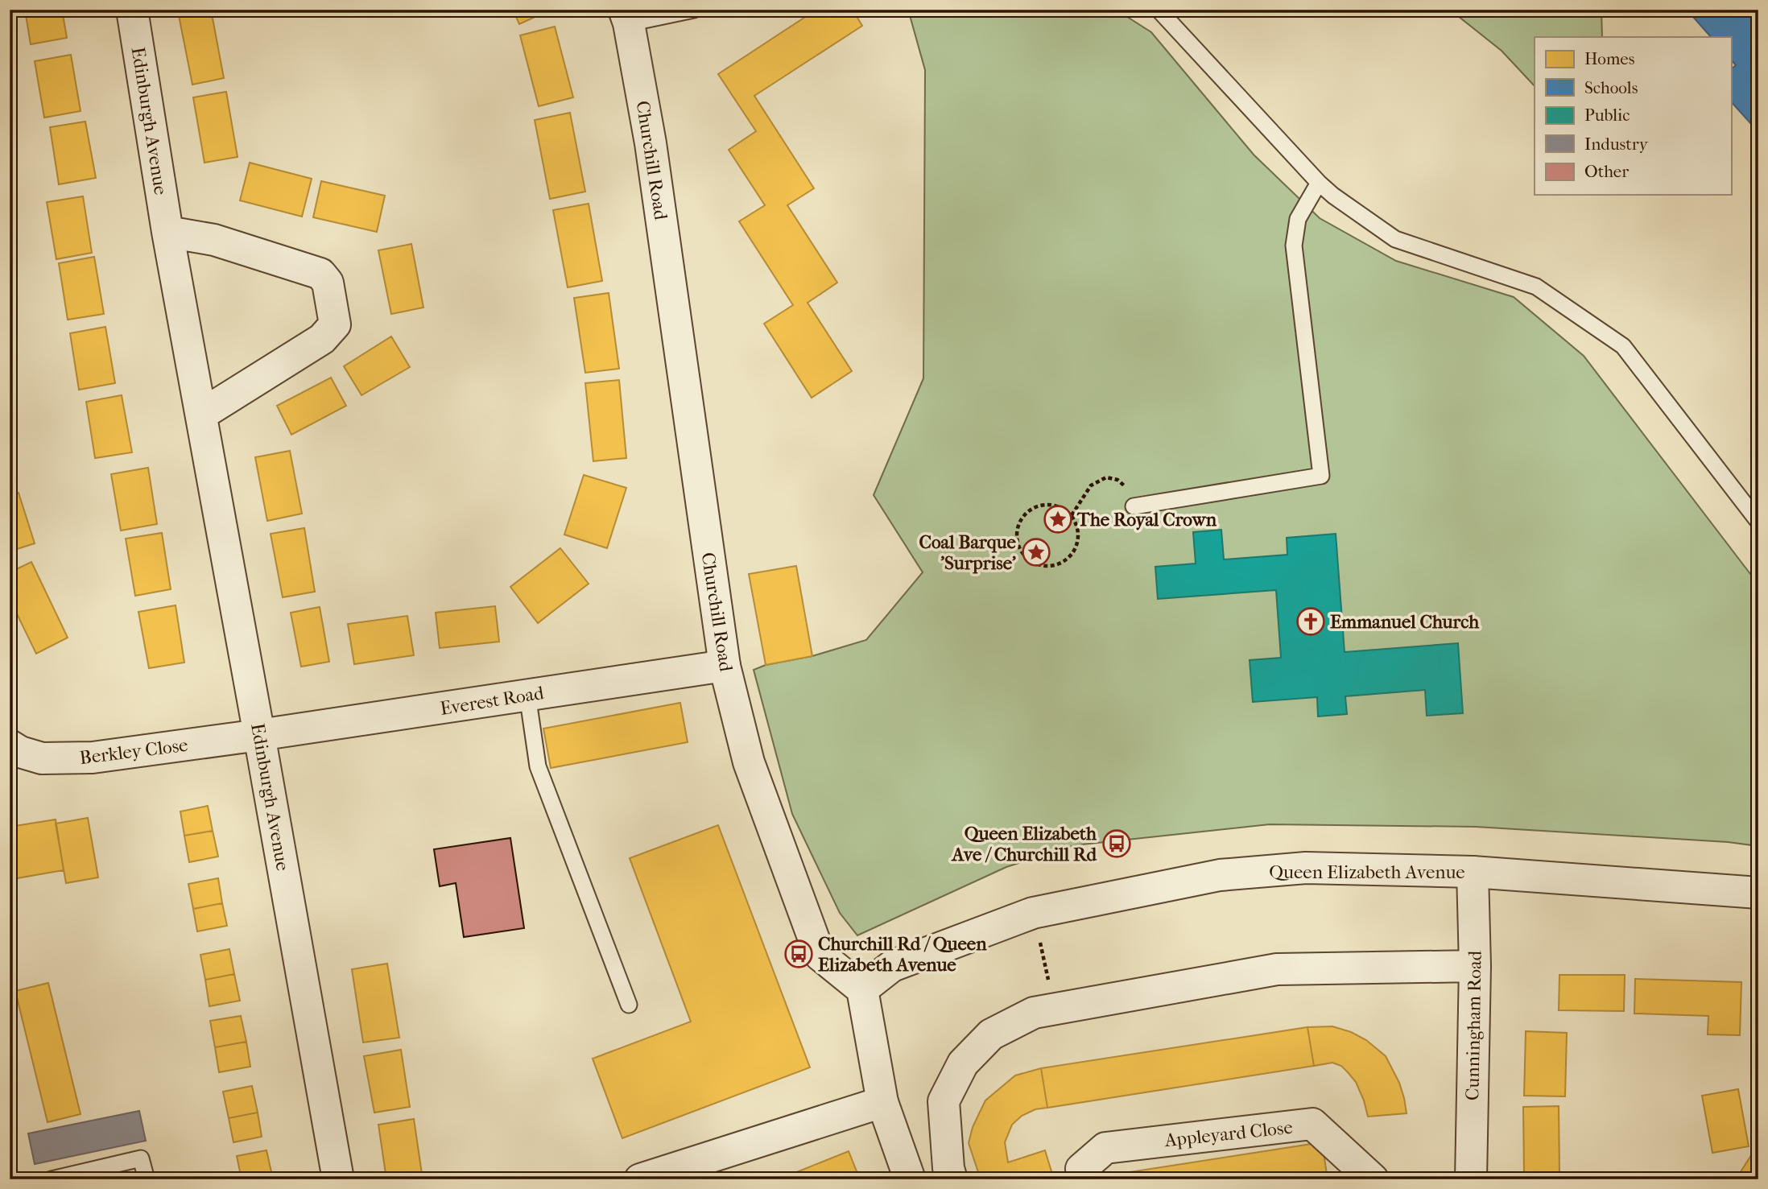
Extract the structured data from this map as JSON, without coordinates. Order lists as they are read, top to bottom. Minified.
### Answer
{"streets":{"street":["Edinburgh Avenue","Churchill Road","Everest Road","Berkley Close","Queen Elizabeth Avenue","Cunningham Road","Appleyard Close"]},"crossings":[["Edinburgh Avenue","Everest Road"],["Edinburgh Avenue","Berkley Close"],["Churchill Road","Everest Road"],["Churchill Road","Queen Elizabeth Avenue"],["Everest Road","Berkley Close"],["Queen Elizabeth Avenue","Cunningham Road"]],"places":{"place":["The Royal Crown","Coal Barque 'Surprise'"],"church":["Emmanuel Church"],"bus stop":["Queen Elizabeth Ave / Churchill Rd","Churchill Rd / Queen Elizabeth Avenue"]},"legend":["Homes","Schools","Public","Industry","Other"]}
